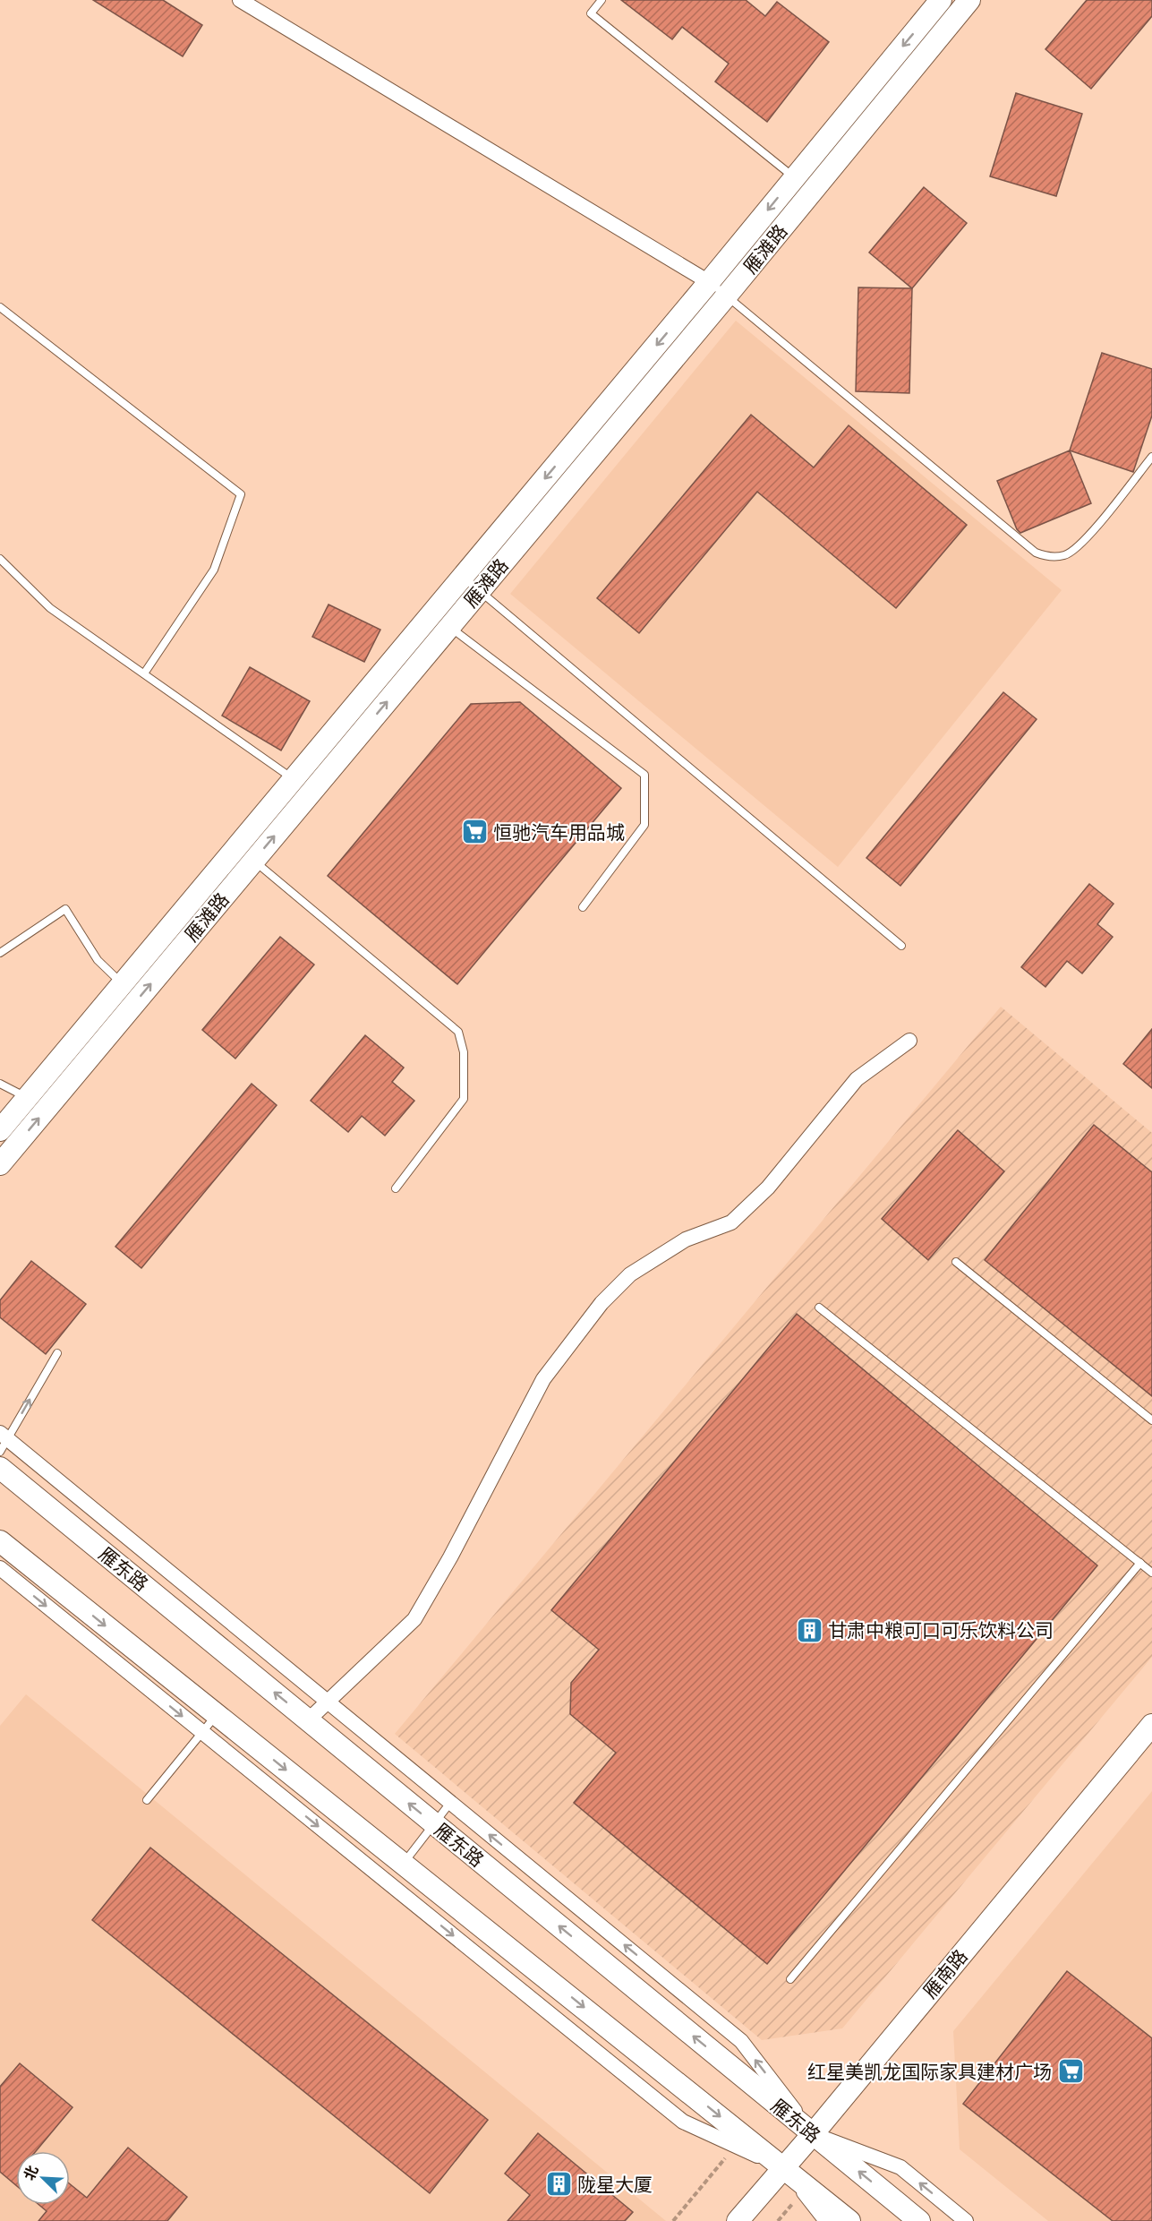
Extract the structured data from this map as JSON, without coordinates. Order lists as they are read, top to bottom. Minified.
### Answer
{"streets":{"main road":["雁滩路","雁东路","雁南路"]},"crossings":[["雁东路","雁南路"]],"places":{"supermarket":["恒驰汽车用品城","红星美凯龙国际家具建材广场"],"building":["甘肃中粮可口可乐饮料公司","陇星大厦"]},"north":"top left"}
